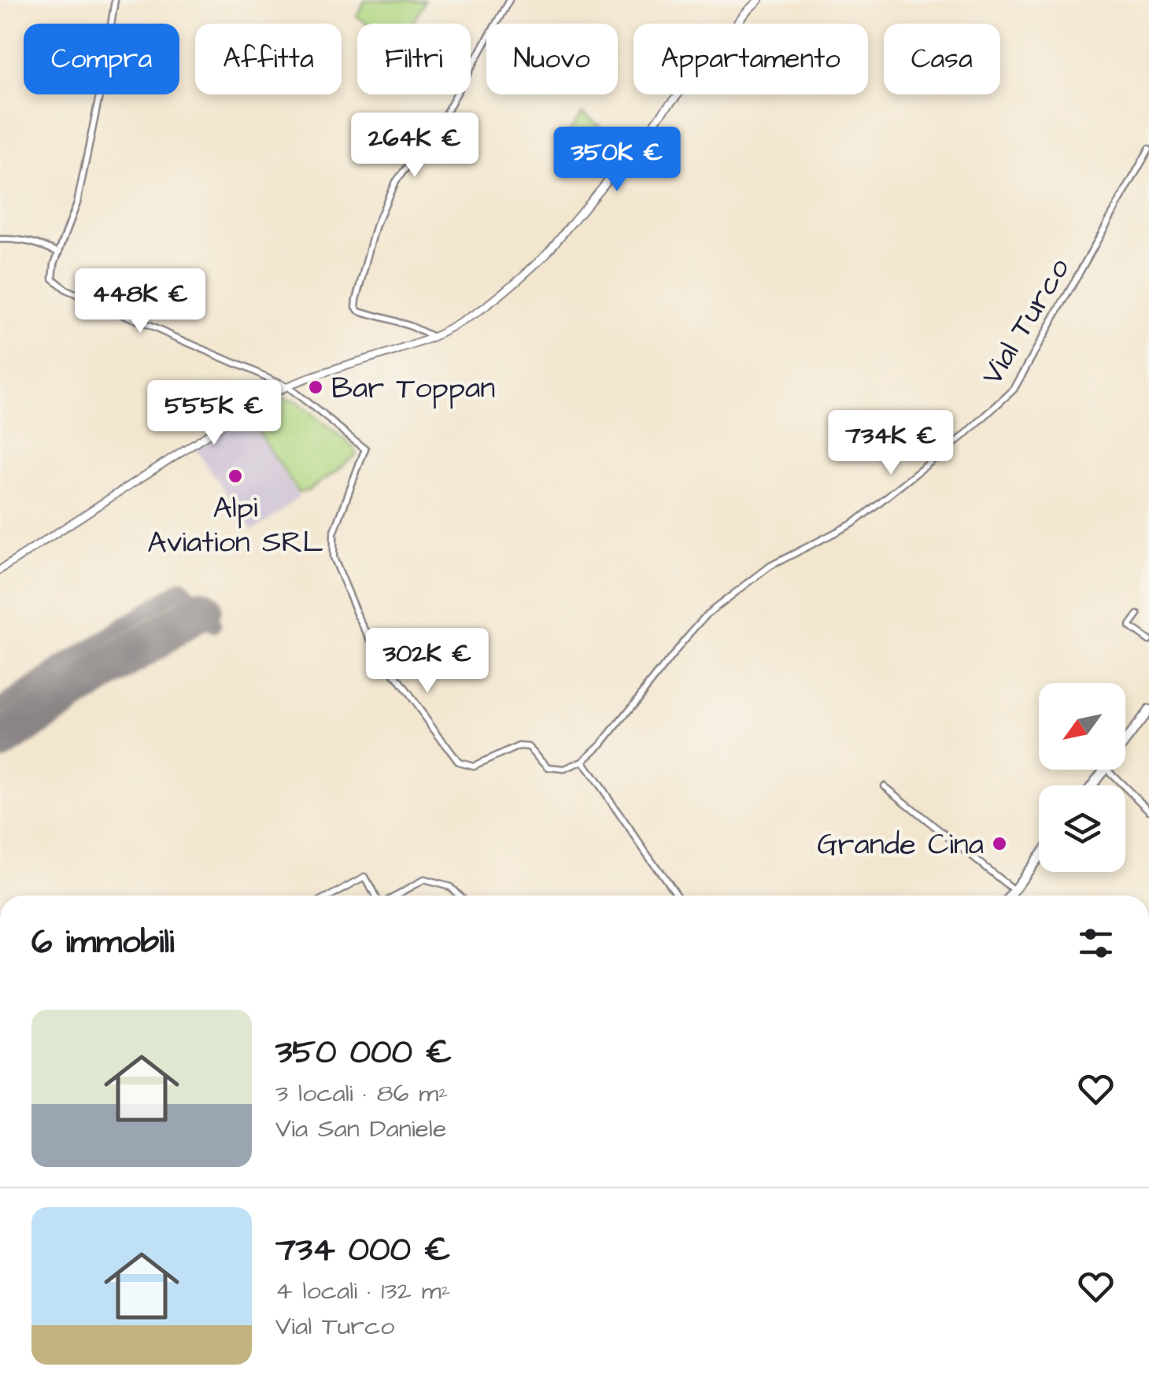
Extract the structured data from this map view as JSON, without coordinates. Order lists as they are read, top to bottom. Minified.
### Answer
{"streets":{"street":["Vial Turco"]},"places":["Bar Toppan","Alpi Aviation SRL","Grande Cina"],"north":"bottom left","page":{"chip":["Compra","Affitta","Filtri","Nuovo","Appartamento","Casa"],"price":["264K €","350K €","448K €","555K €","734K €","302K €"],"heading":"6 immobili","list":[{"name":"350 000 €","note":"3 locali · 86 m² · Via San Daniele"},{"name":"734 000 €","note":"4 locali · 132 m² · Vial Turco"}]}}
